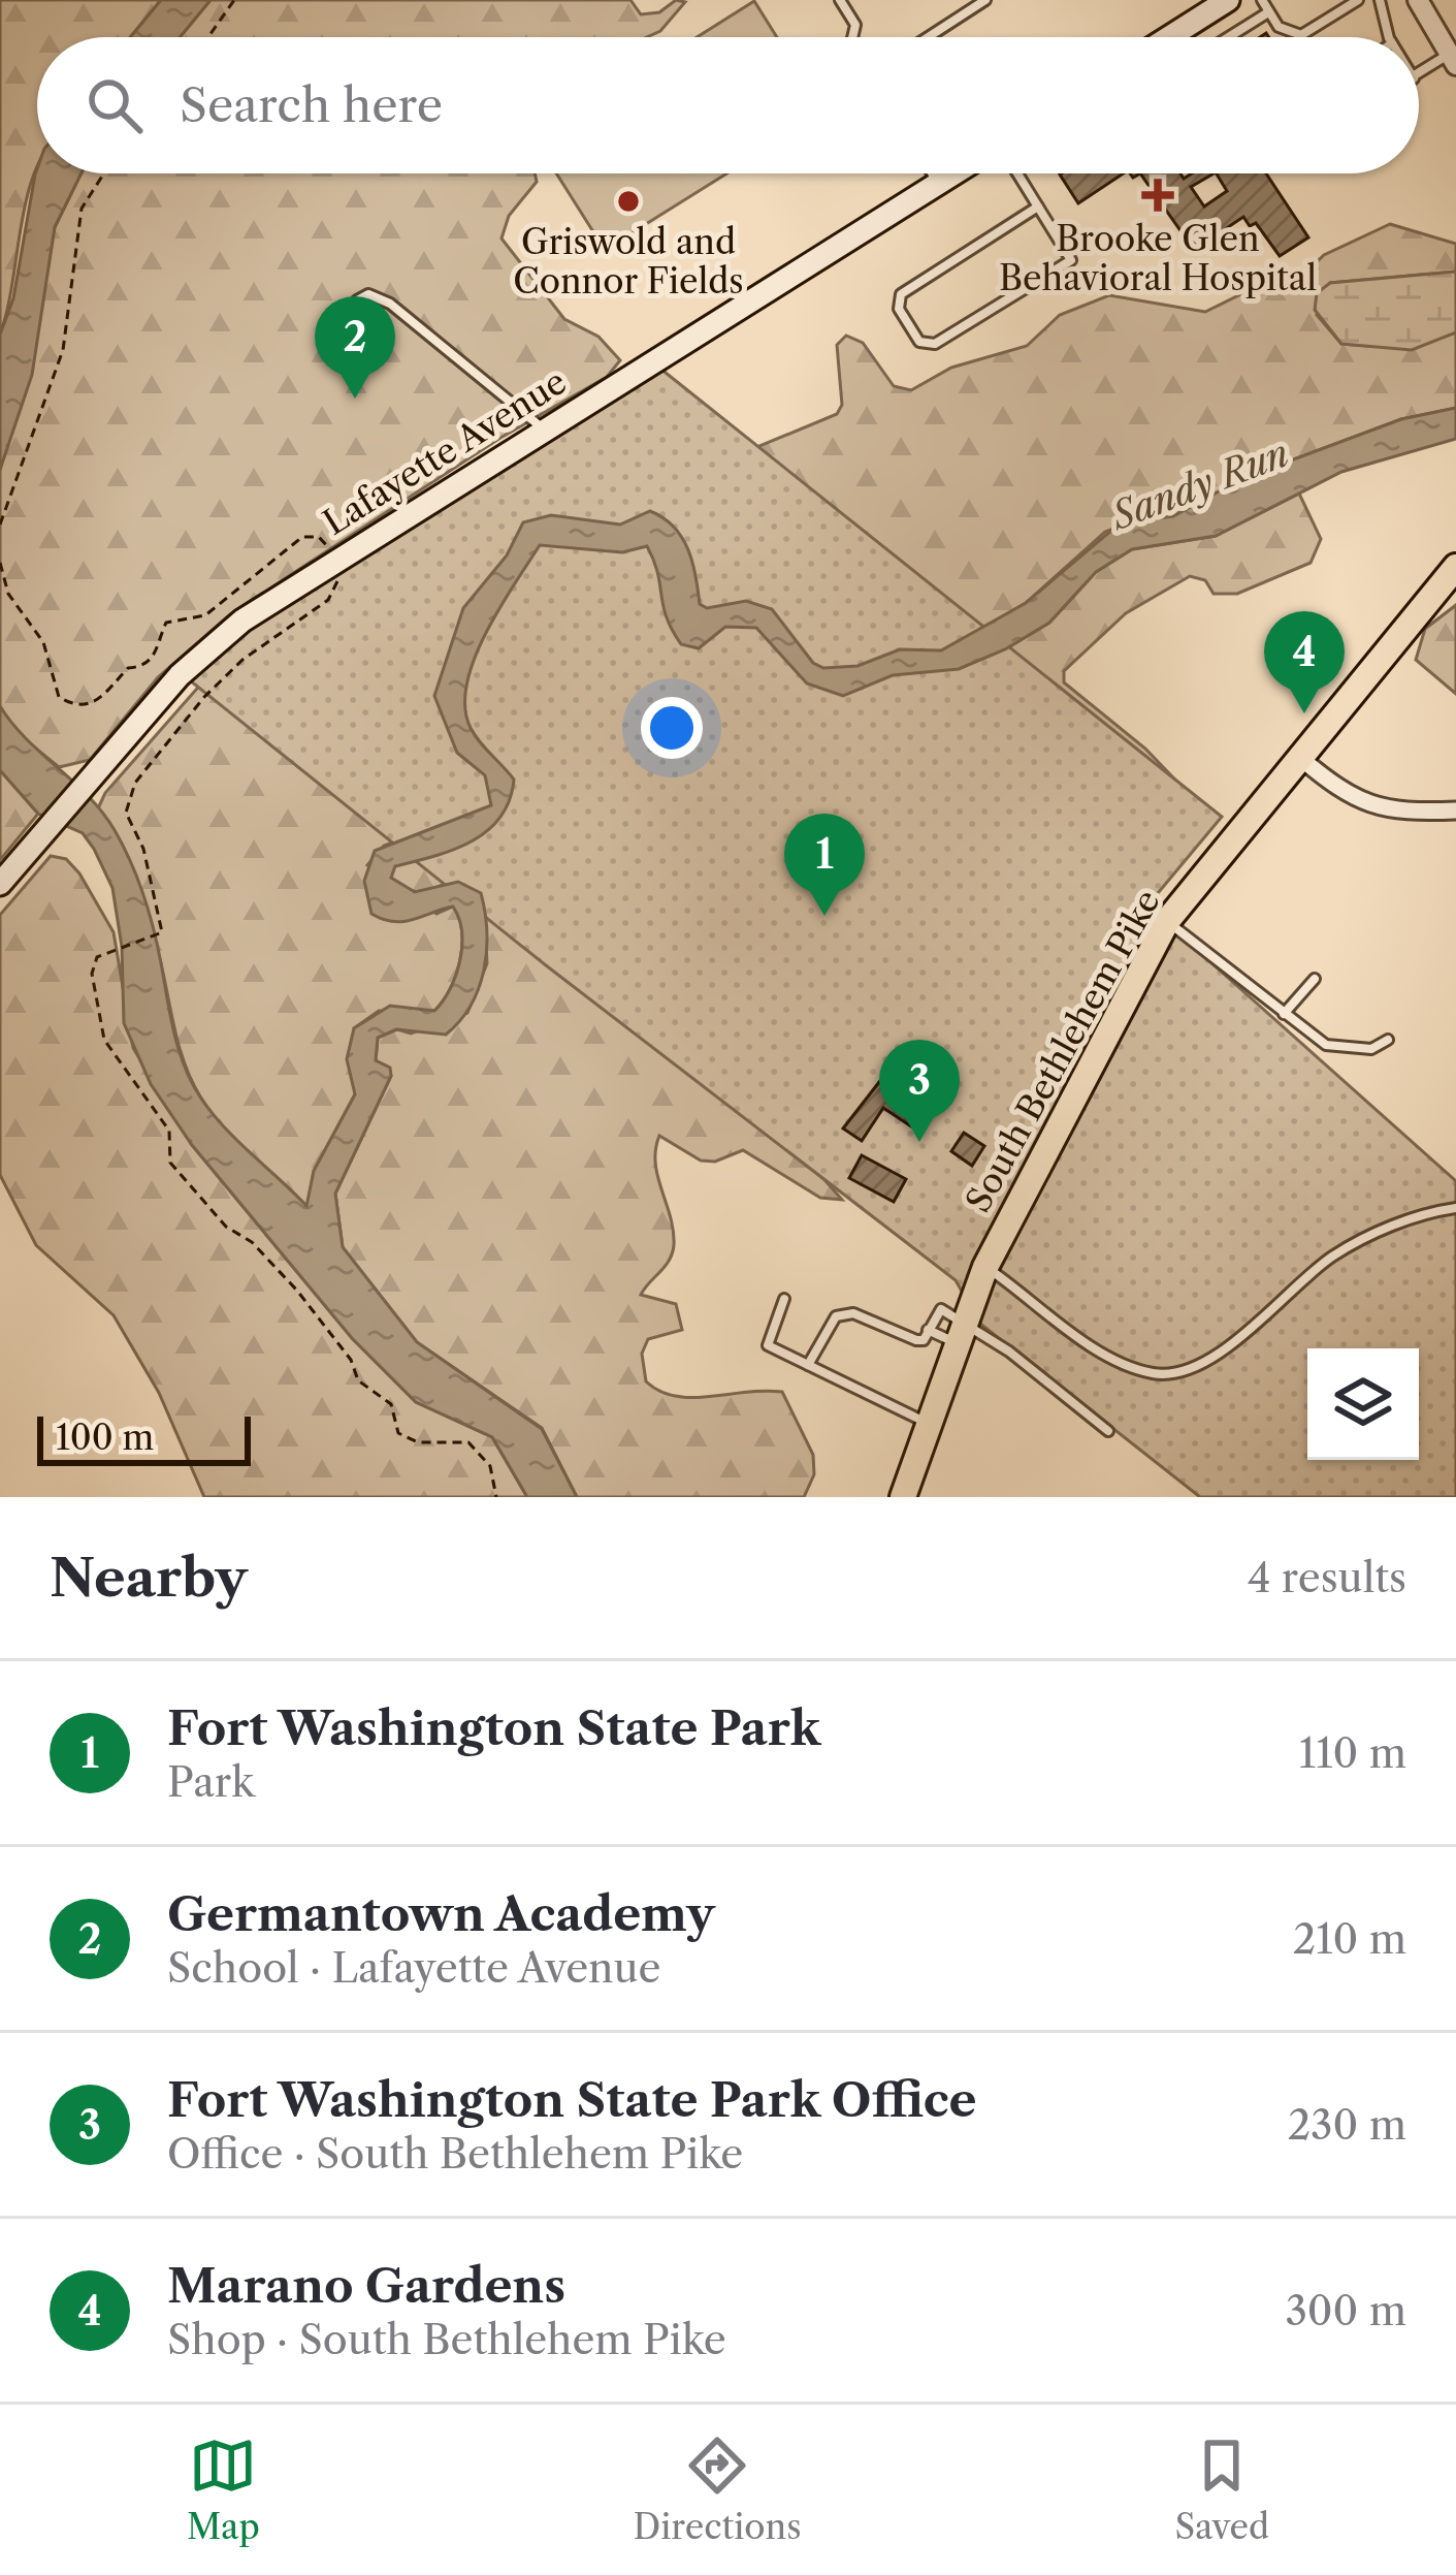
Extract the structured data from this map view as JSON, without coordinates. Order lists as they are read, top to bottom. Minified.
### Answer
{"streets":{"main road":["Lafayette Avenue","South Bethlehem Pike"]},"water":["Sandy Run"],"places":{"health":["Brooke Glen Behavioral Hospital"],"other":["Griswold and Connor Fields"]},"scale_bar":"100 m","page":{"search":"Search here","pins":["2","4","1","3"],"scale":"100 m","heading":["Nearby","4 results"],"list":[{"mark":"1","name":"Fort Washington State Park","note":"Park","value":"110 m"},{"mark":"2","name":"Germantown Academy","note":"School · Lafayette Avenue","value":"210 m"},{"mark":"3","name":"Fort Washington State Park Office","note":"Office · South Bethlehem Pike","value":"230 m"},{"mark":"4","name":"Marano Gardens","note":"Shop · South Bethlehem Pike","value":"300 m"}],"nav":["Map","Directions","Saved"]}}
